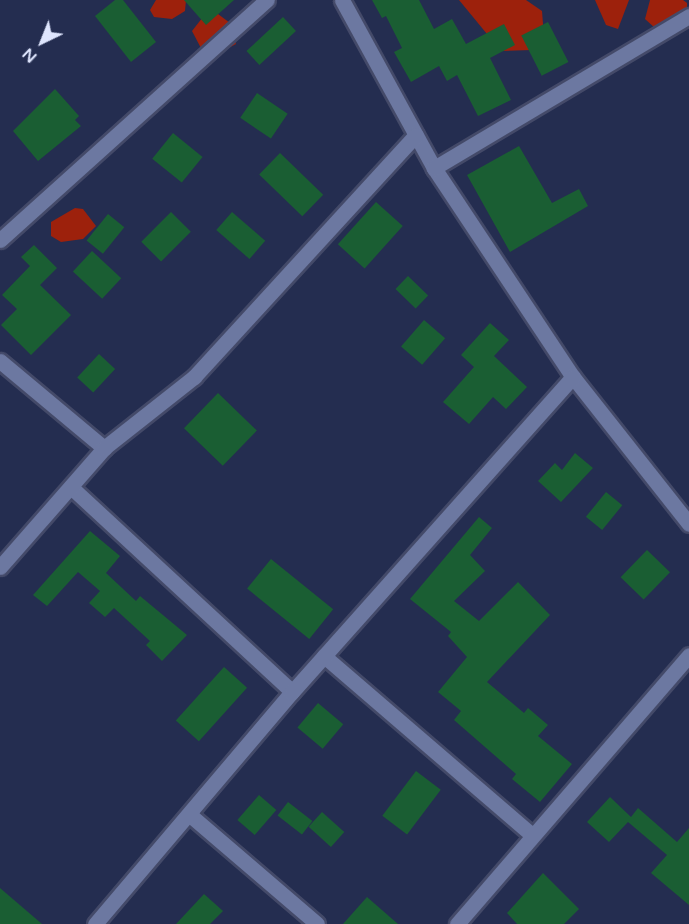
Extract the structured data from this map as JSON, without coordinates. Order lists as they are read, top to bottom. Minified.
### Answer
{"north":"bottom left"}
